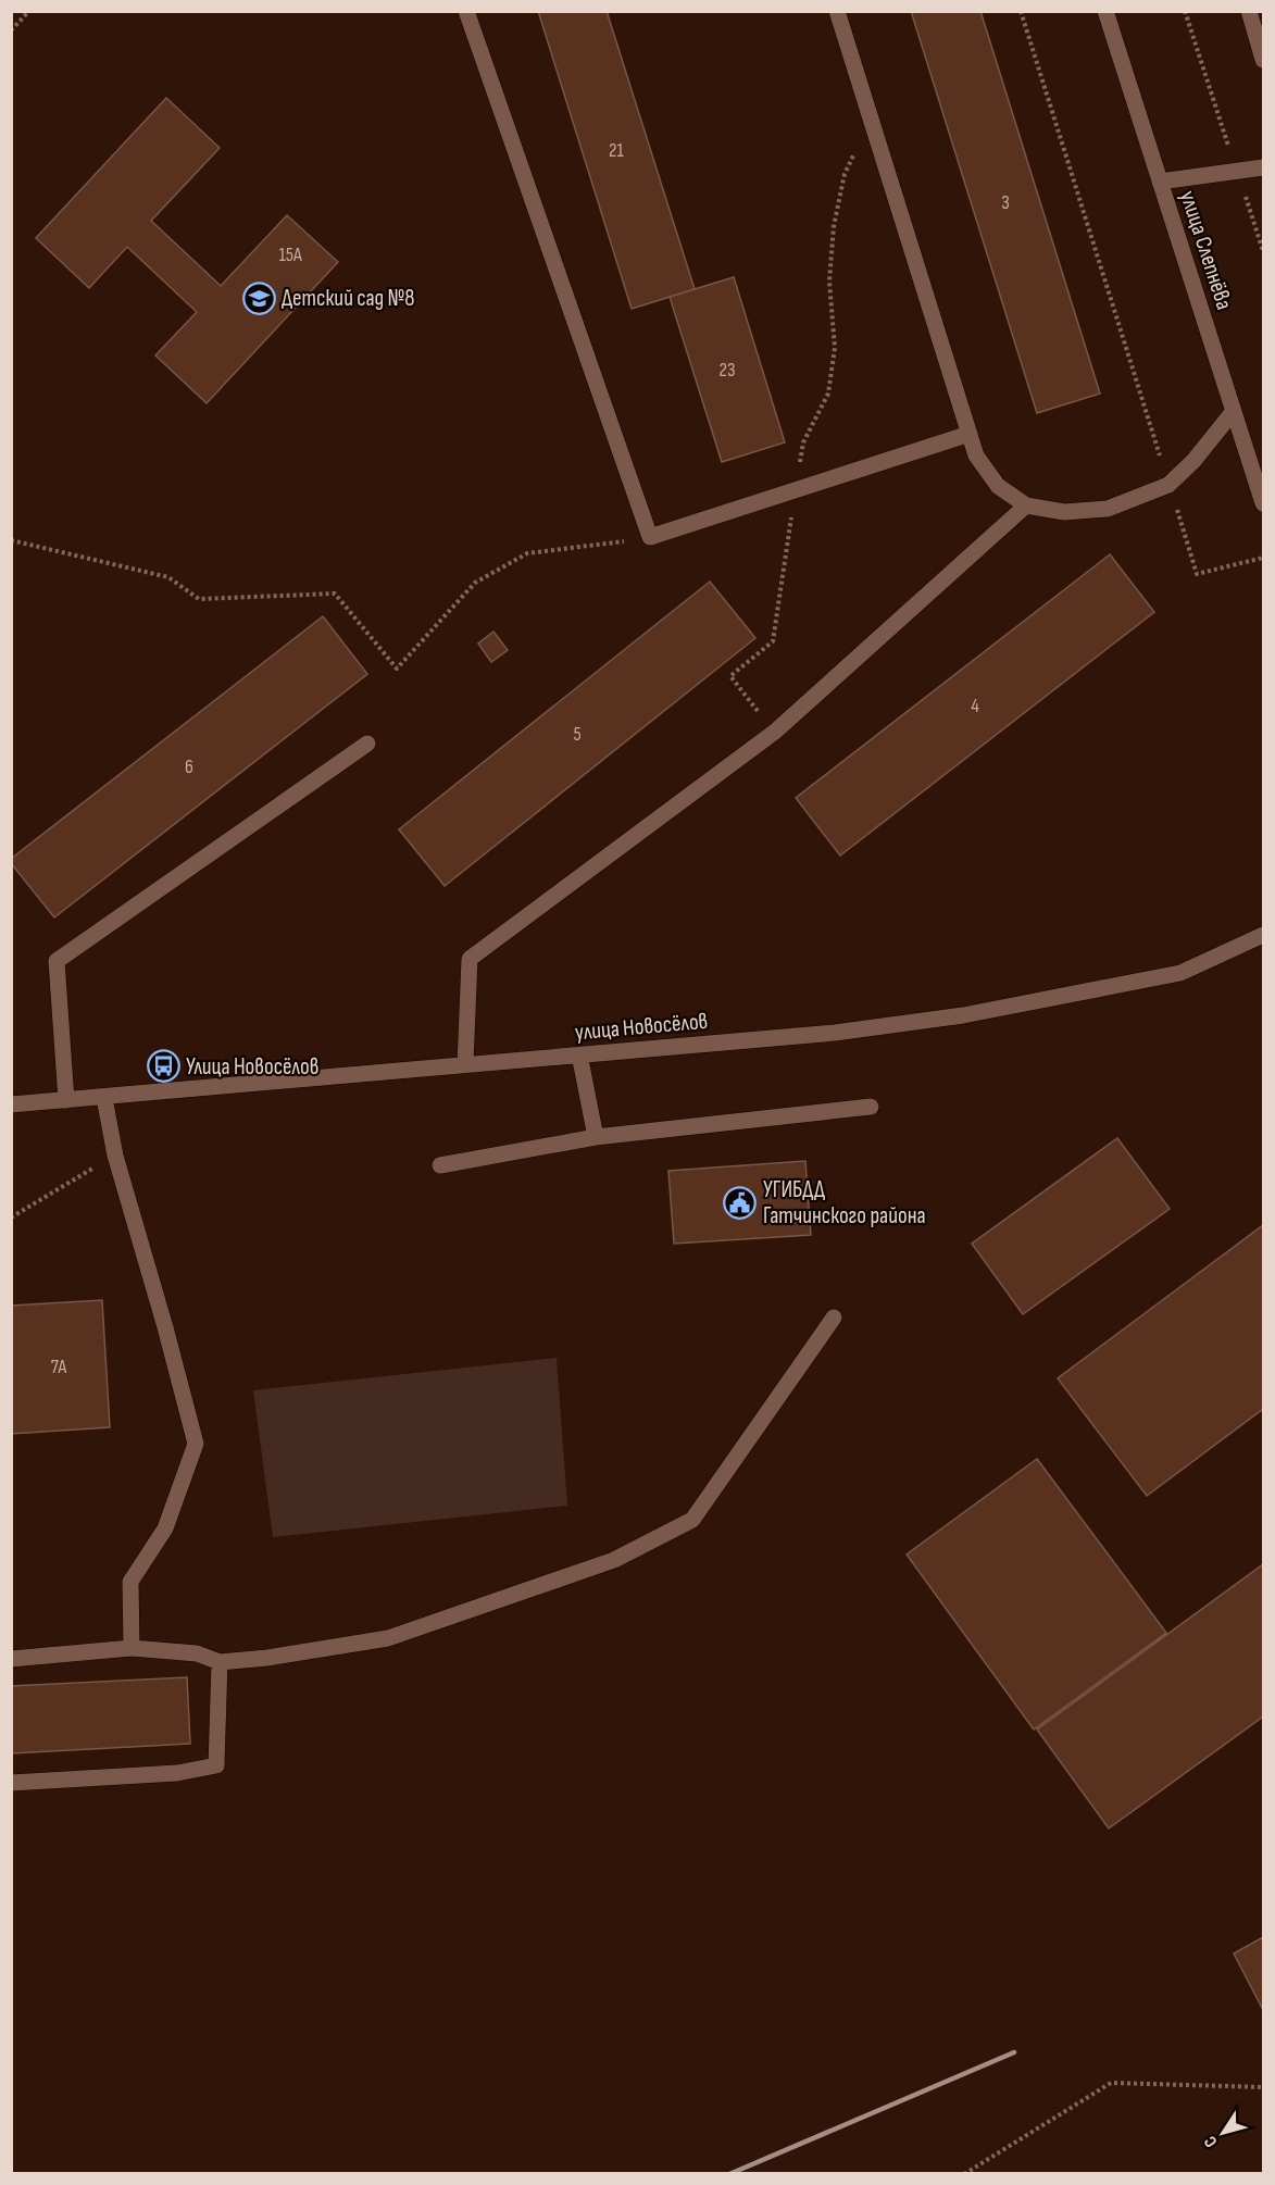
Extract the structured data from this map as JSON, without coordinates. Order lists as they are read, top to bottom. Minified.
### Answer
{"streets":{"street":["улица Слепнёва","улица Новосёлов"]},"places":{"school or university":["Детский сад №8"],"bus stop":["Улица Новосёлов"],"public building":["УГИБДД Гатчинского района"]},"house_numbers":["21","3","15А","23","4","5","6","7А"],"north":"bottom left"}
